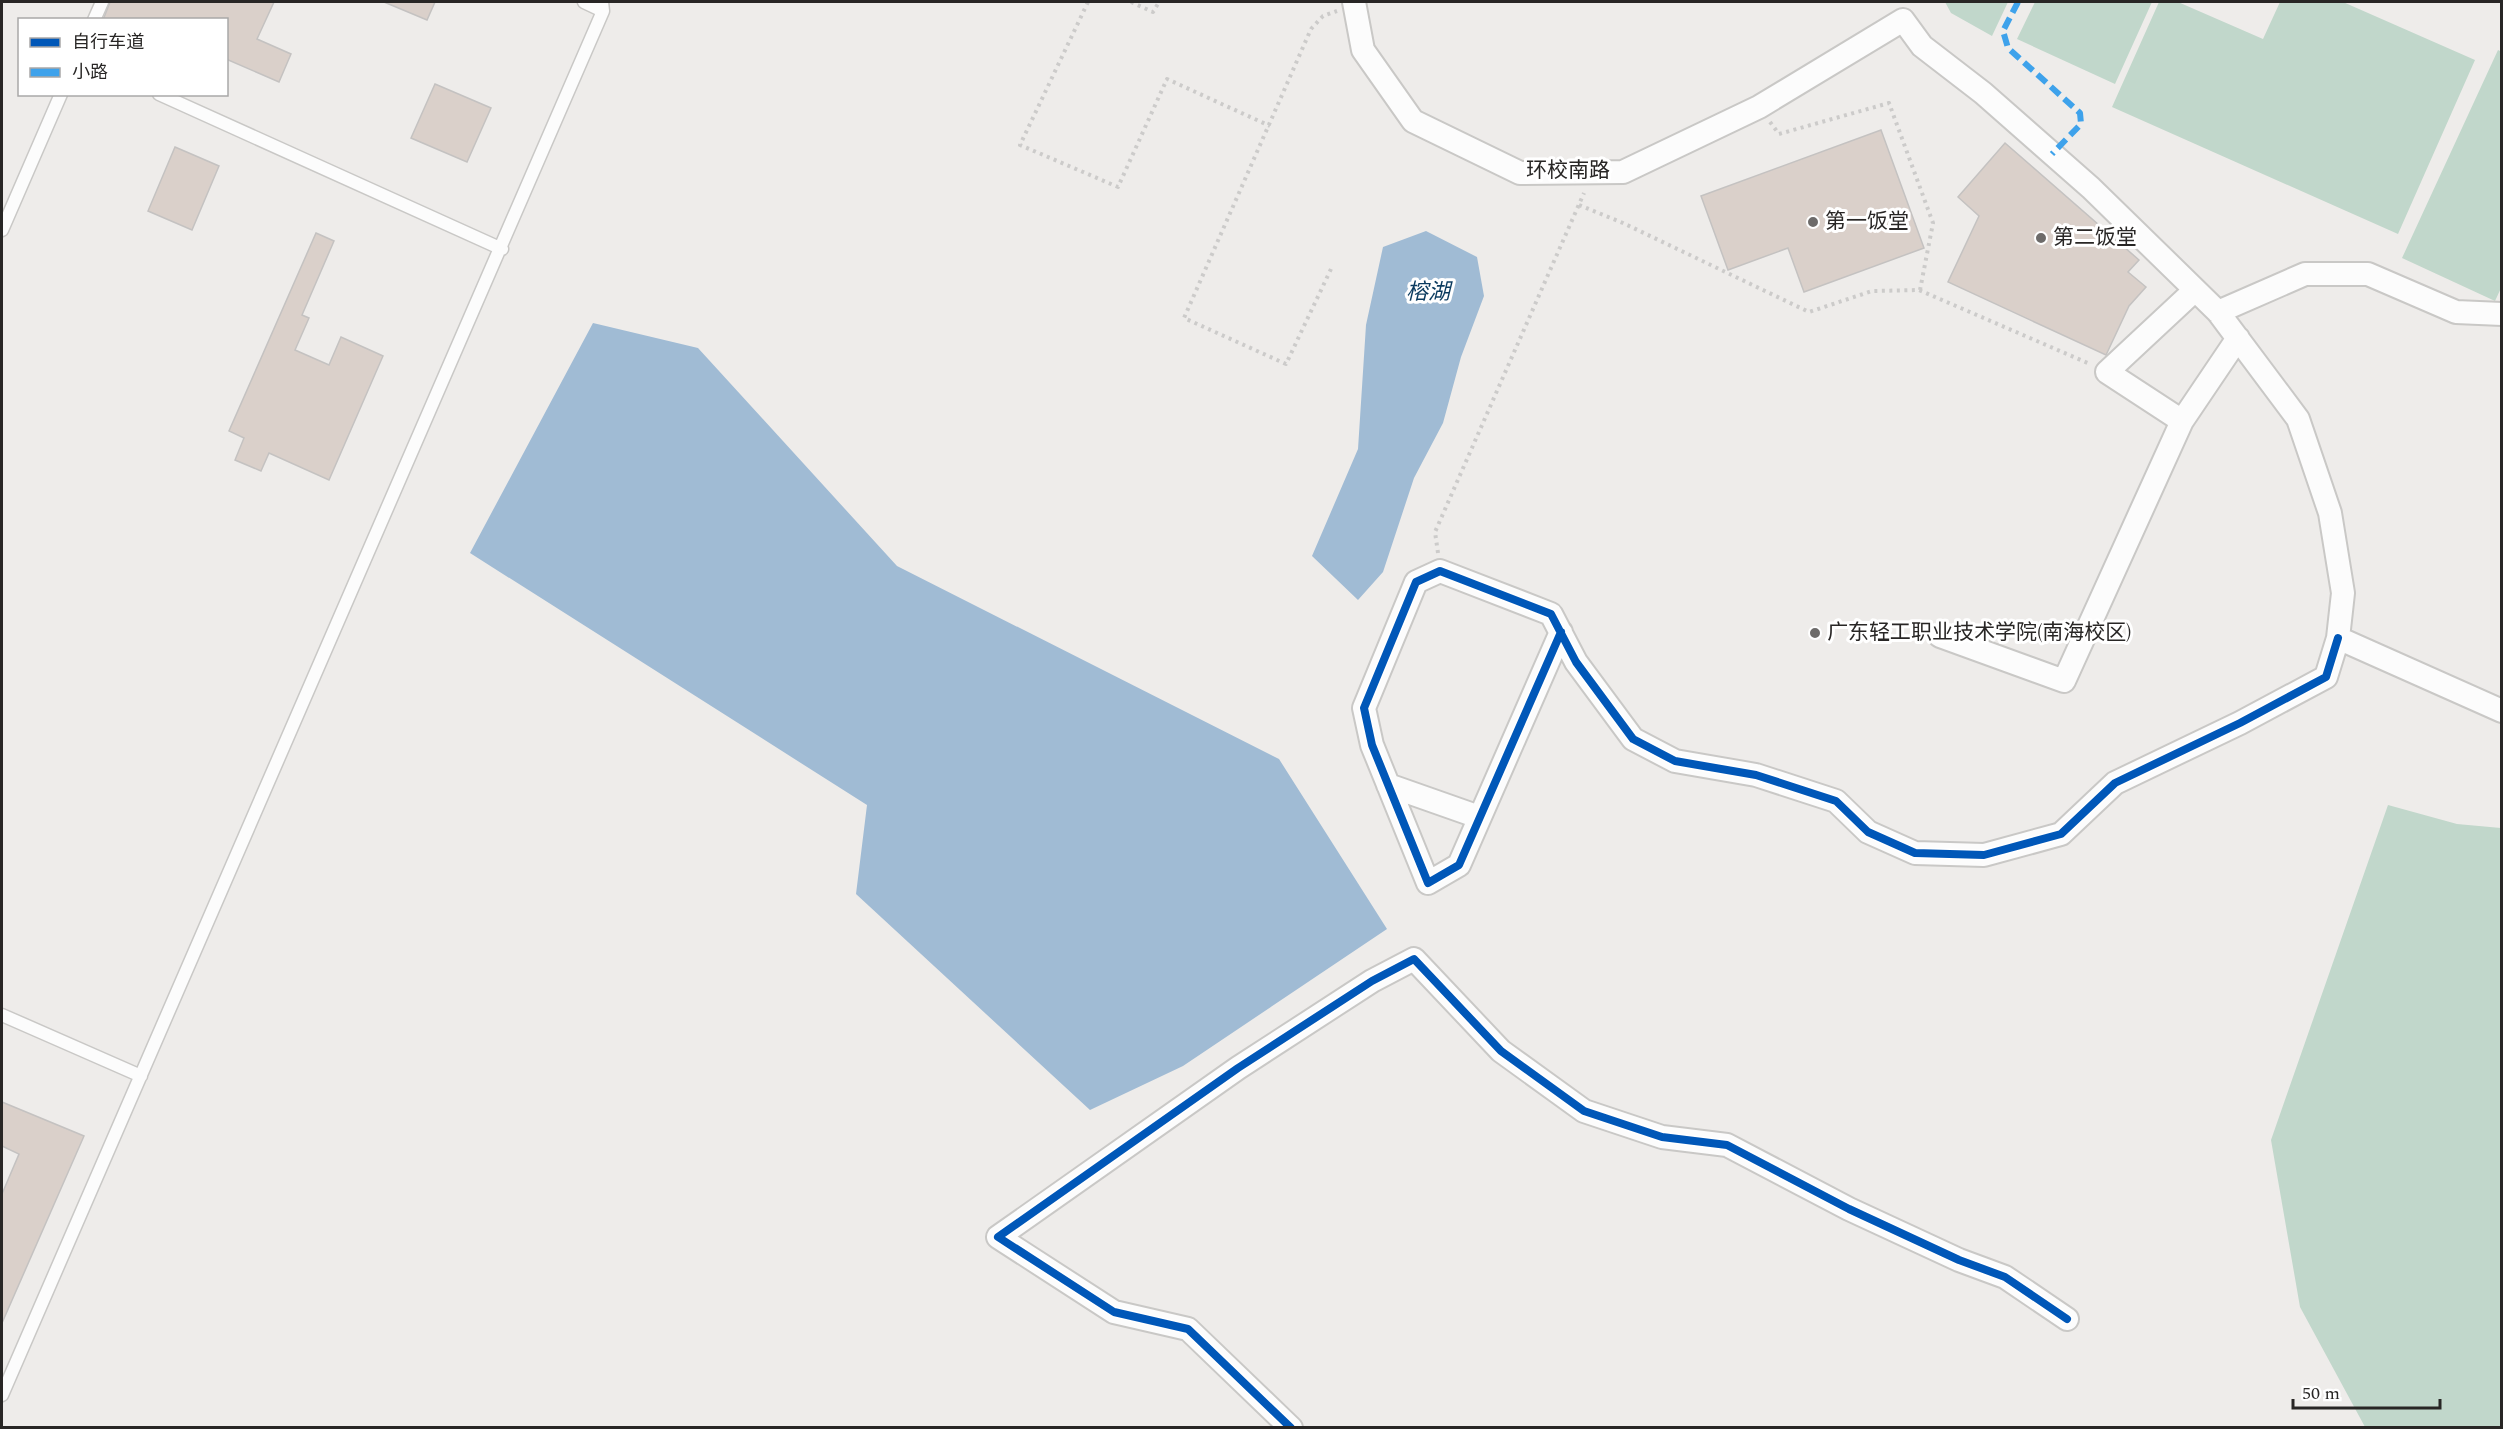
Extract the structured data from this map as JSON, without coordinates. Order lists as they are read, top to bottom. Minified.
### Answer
{"streets":{"street":["环校南路"]},"water":["榕湖"],"places":["第一饭堂","第二饭堂","广东轻工职业技术学院(南海校区)"],"legend":["自行车道","小路"],"scale_bar":"50 m"}
